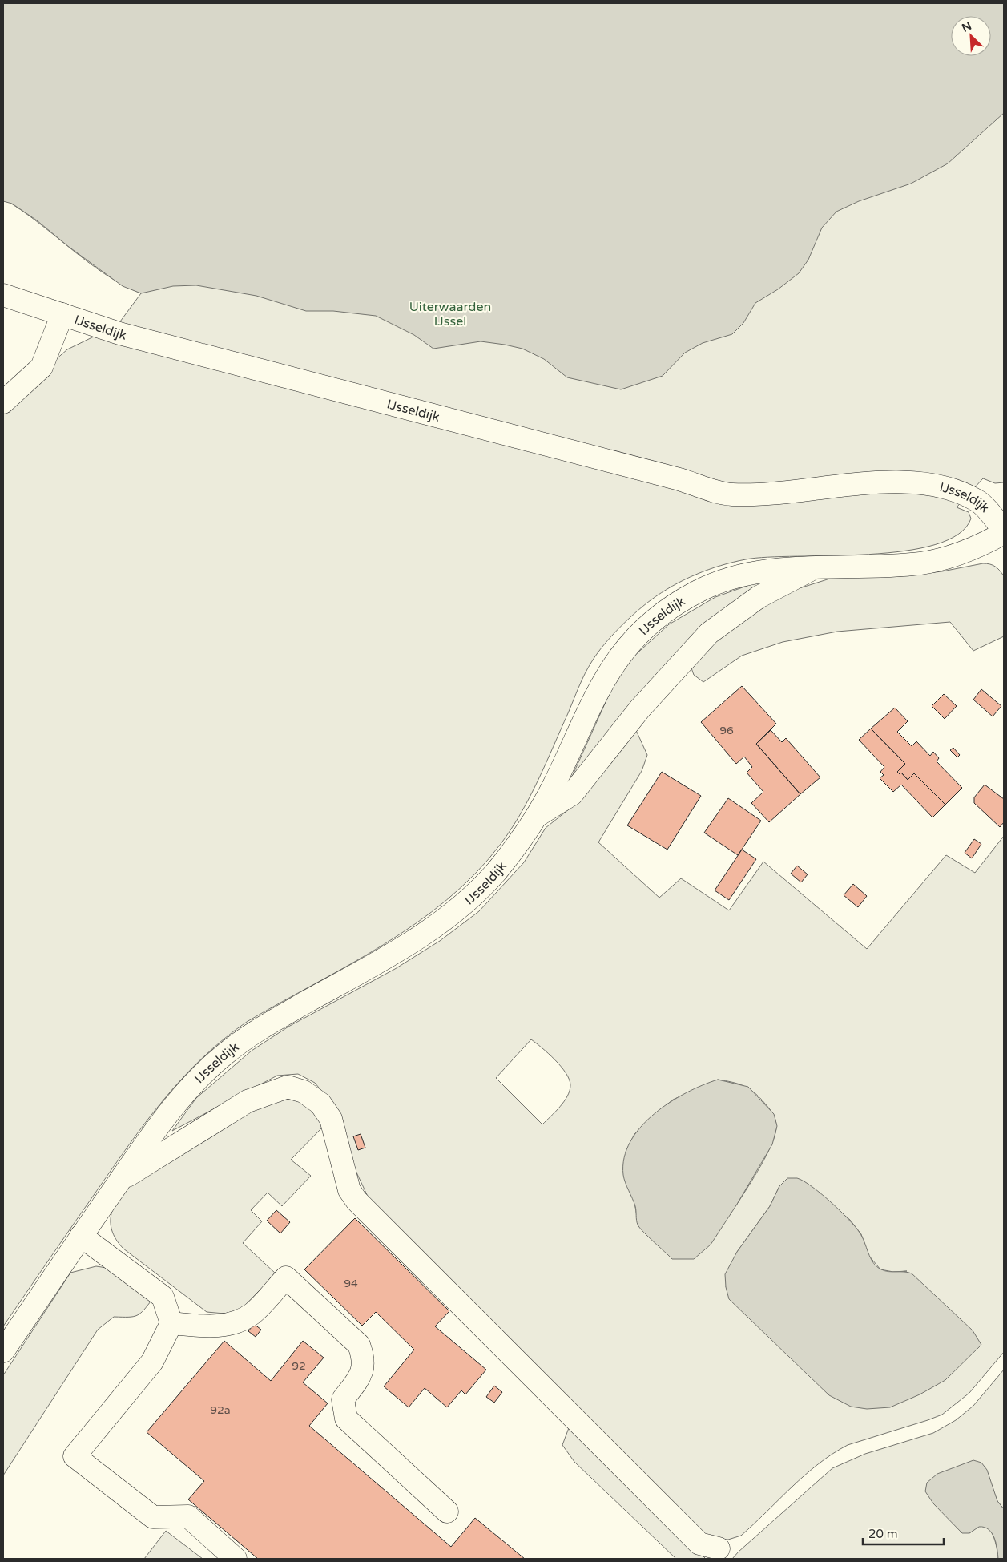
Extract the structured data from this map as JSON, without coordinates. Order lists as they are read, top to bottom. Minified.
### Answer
{"streets":{"street":["IJsseldijk"]},"parks":["Uiterwaarden IJssel"],"house_numbers":["96","94","92","92a"],"scale_bar":"20 m","north":"top left"}
